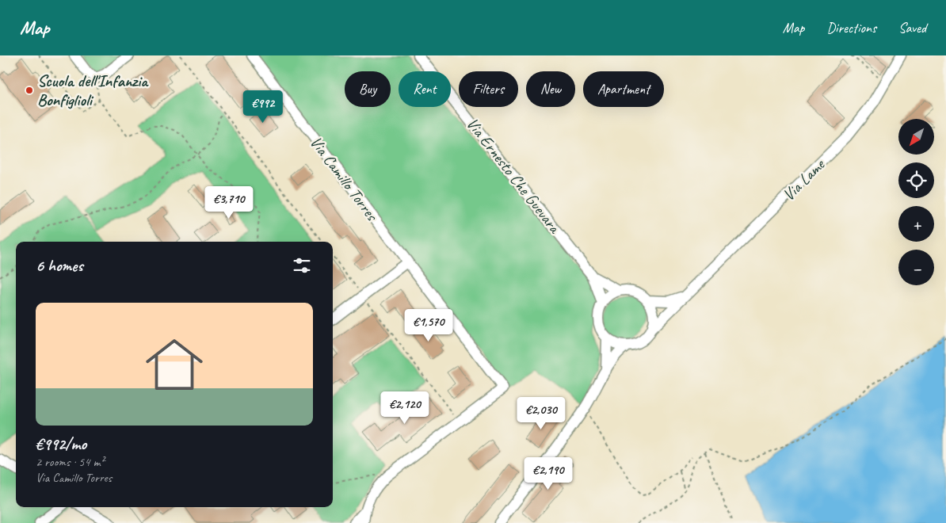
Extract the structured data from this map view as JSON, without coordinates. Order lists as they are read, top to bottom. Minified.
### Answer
{"streets":{"street":["Via Ernesto Che Guevara","Via Camillo Torres","Via Lame"]},"crossings":[["Via Ernesto Che Guevara","Via Lame"]],"places":["Scuola dell'Infanzia Bonfiglioli"],"north":"bottom left","page":{"header":"Map","nav":["Map","Directions","Saved"],"chip":["Buy","Rent","Filters","New","Apartment"],"price":["€992","€3,710","€1,570","€2,120","€2,030","€2,190"],"map_buttons":["+","−"],"heading":"6 homes","list":[{"name":"€992/mo","note":"2 rooms · 54 m² · Via Camillo Torres"}]}}
